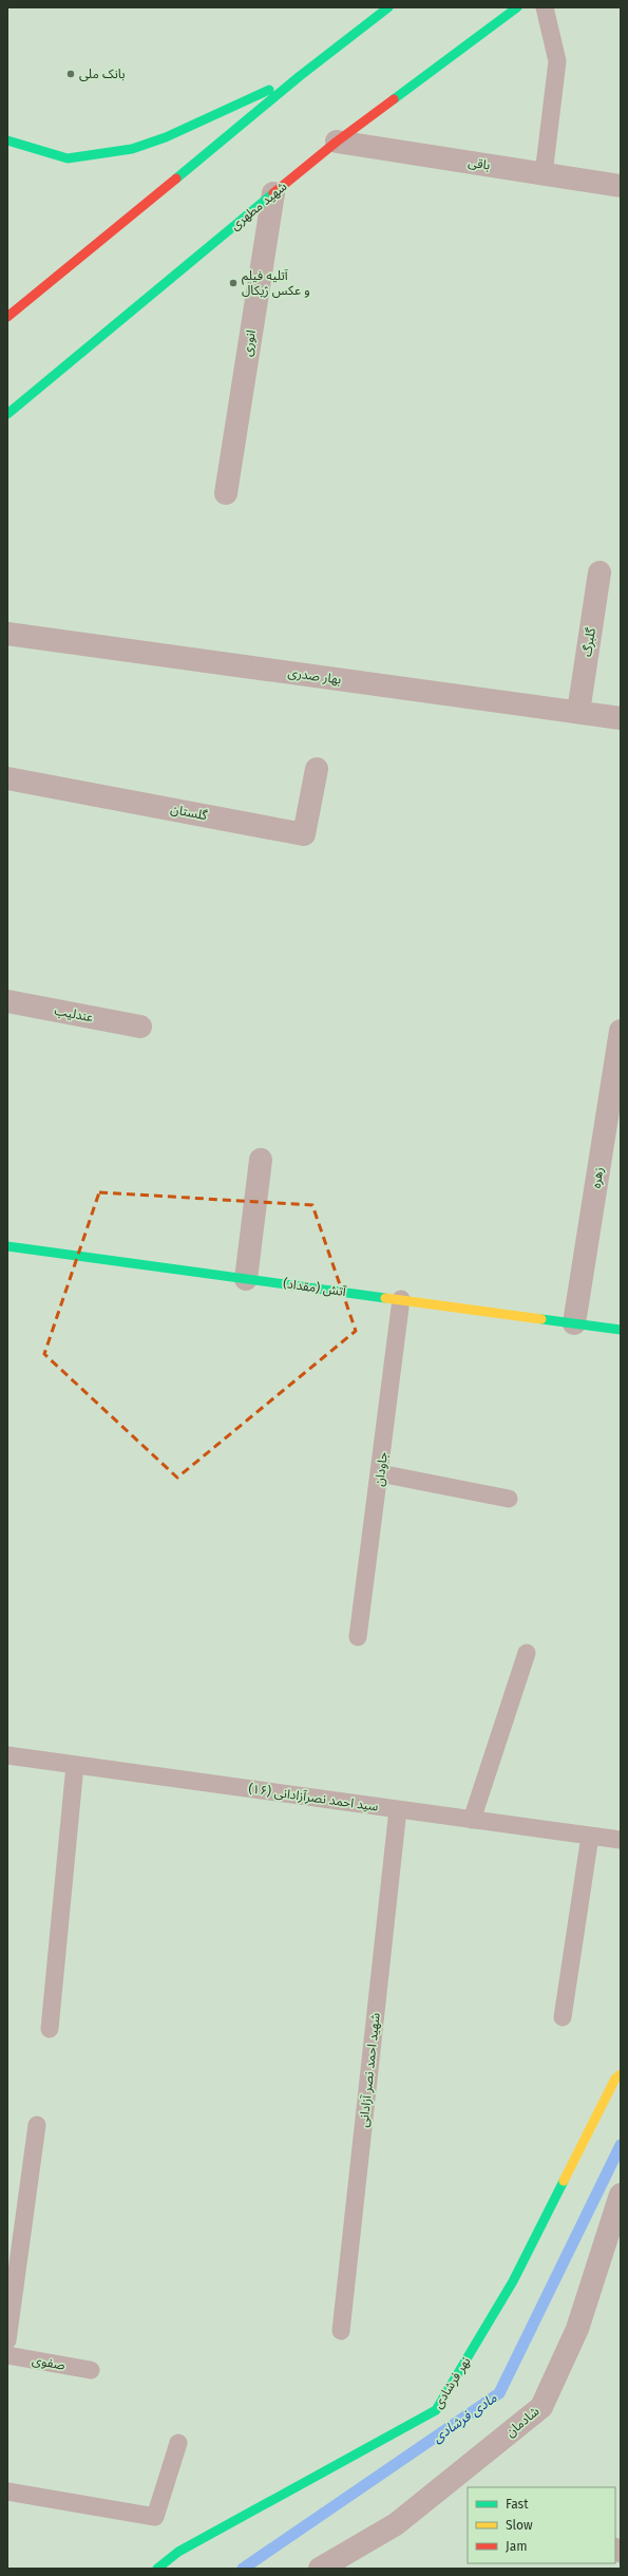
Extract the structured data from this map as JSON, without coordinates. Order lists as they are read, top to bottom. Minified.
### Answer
{"streets":{"main road":["شهید مطهری","آتش (مقداد)","نهر فرشادی"],"street":["باقی","انوری","گلبرگ","بهار صدری","گلستان","عندلیب","زهره","شادمان"],"lane":["جاودان","سید احمد نصرآزادانی (۱۶)","شهید احمد نصر آزادانی","صفوی"]},"crossings":[["باقی","شهید مطهری"],["شهید مطهری","انوری"],["گلبرگ","بهار صدری"],["زهره","آتش (مقداد)"],["آتش (مقداد)","جاودان"],["سید احمد نصرآزادانی (۱۶)","شهید احمد نصر آزادانی"]],"water":["مادی فرشادی"],"places":["بانک ملی","آتلیه فیلم و عکس ژیکال"],"legend":["Fast","Slow","Jam"]}
